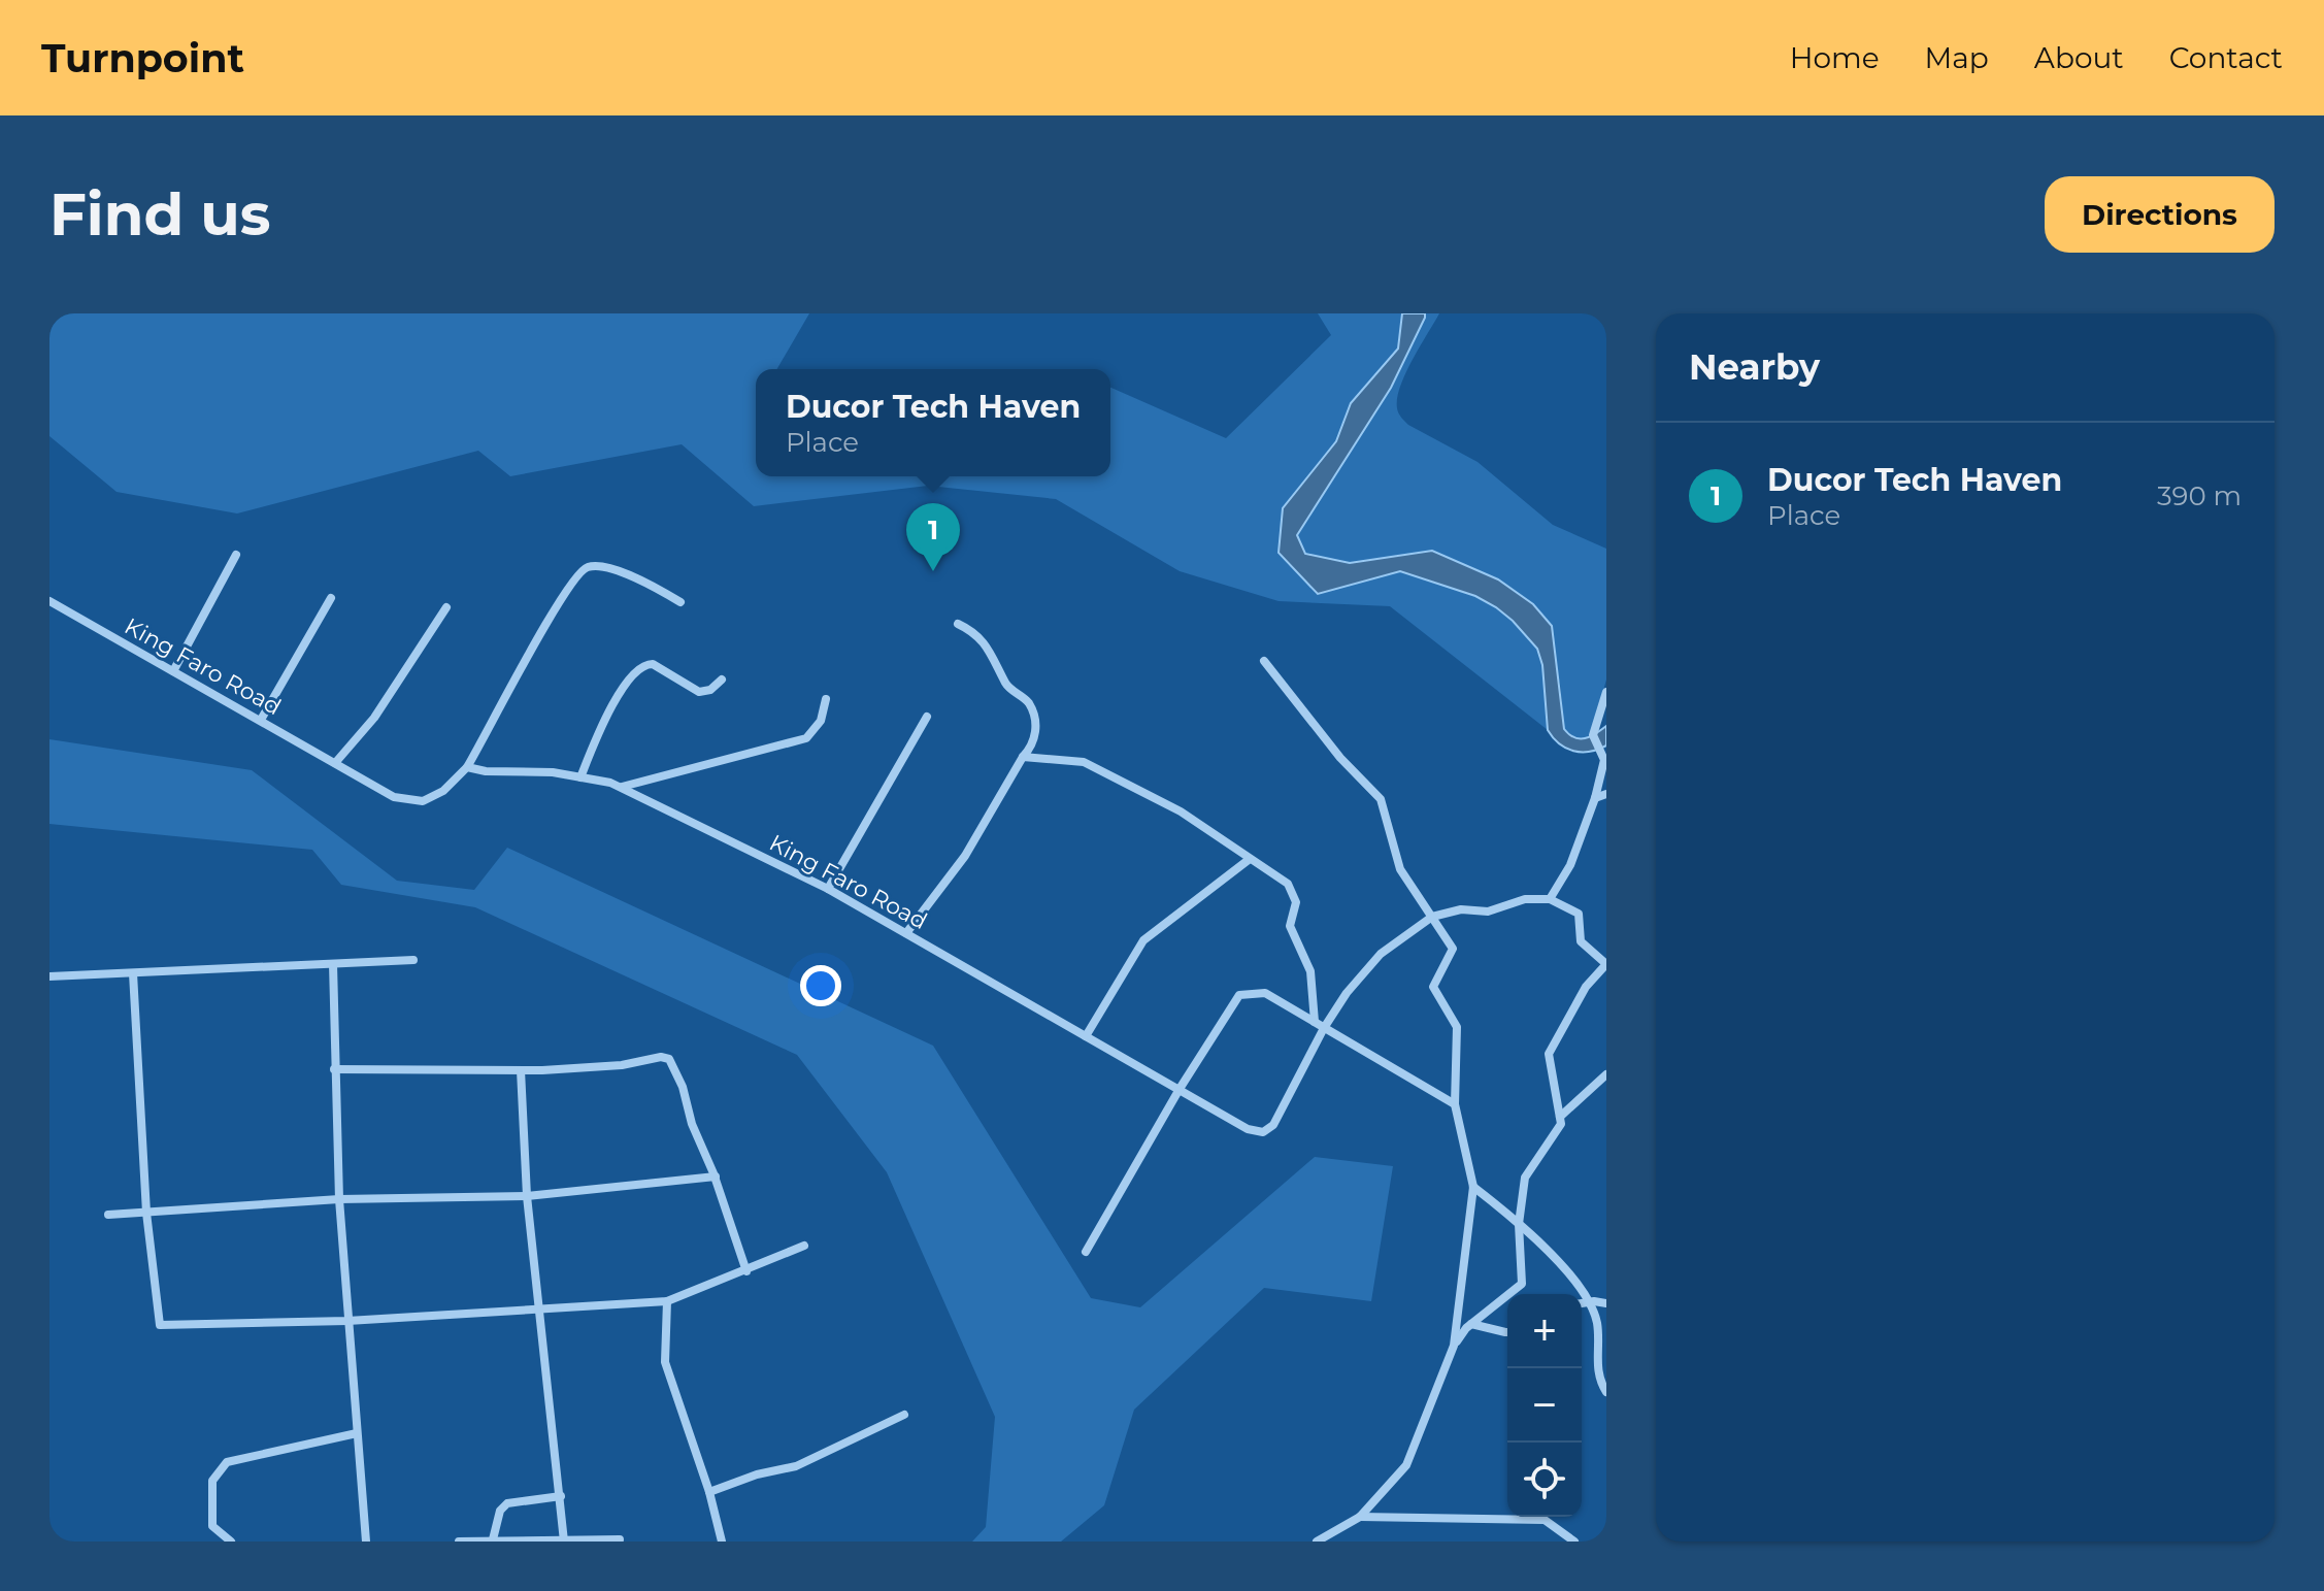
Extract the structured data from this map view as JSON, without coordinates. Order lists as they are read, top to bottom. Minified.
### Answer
{"streets":{"street":["King Faro Road"]},"page":{"header":"Turnpoint","nav":["Home","Map","About","Contact"],"buttons":"Directions","title":"Find us","heading":"Nearby","popup":["Ducor Tech Haven","Place"],"list":[{"mark":"1","name":"Ducor Tech Haven","note":"Place","value":"390 m"}],"pins":"1","map_buttons":["+","−"]}}
